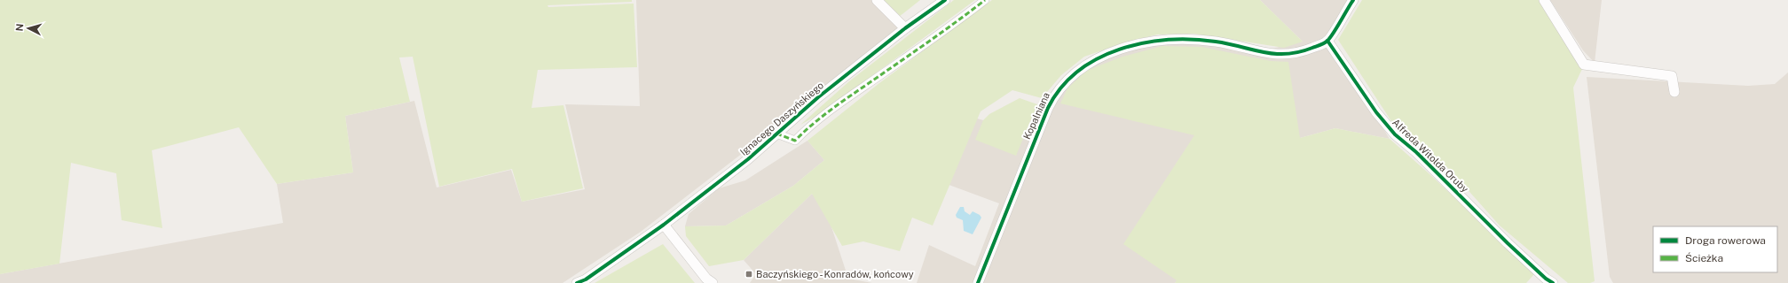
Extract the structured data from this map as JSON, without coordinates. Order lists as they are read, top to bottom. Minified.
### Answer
{"streets":{"street":["Kopalniana","Ignacego Daszyńskiego","Alfreda Witolda Oruby"]},"crossings":[["Kopalniana","Alfreda Witolda Oruby"]],"places":{"transit":["Baczyńskiego - Konradów, końcowy"]},"legend":["Droga rowerowa","Ścieżka"],"north":"left"}
